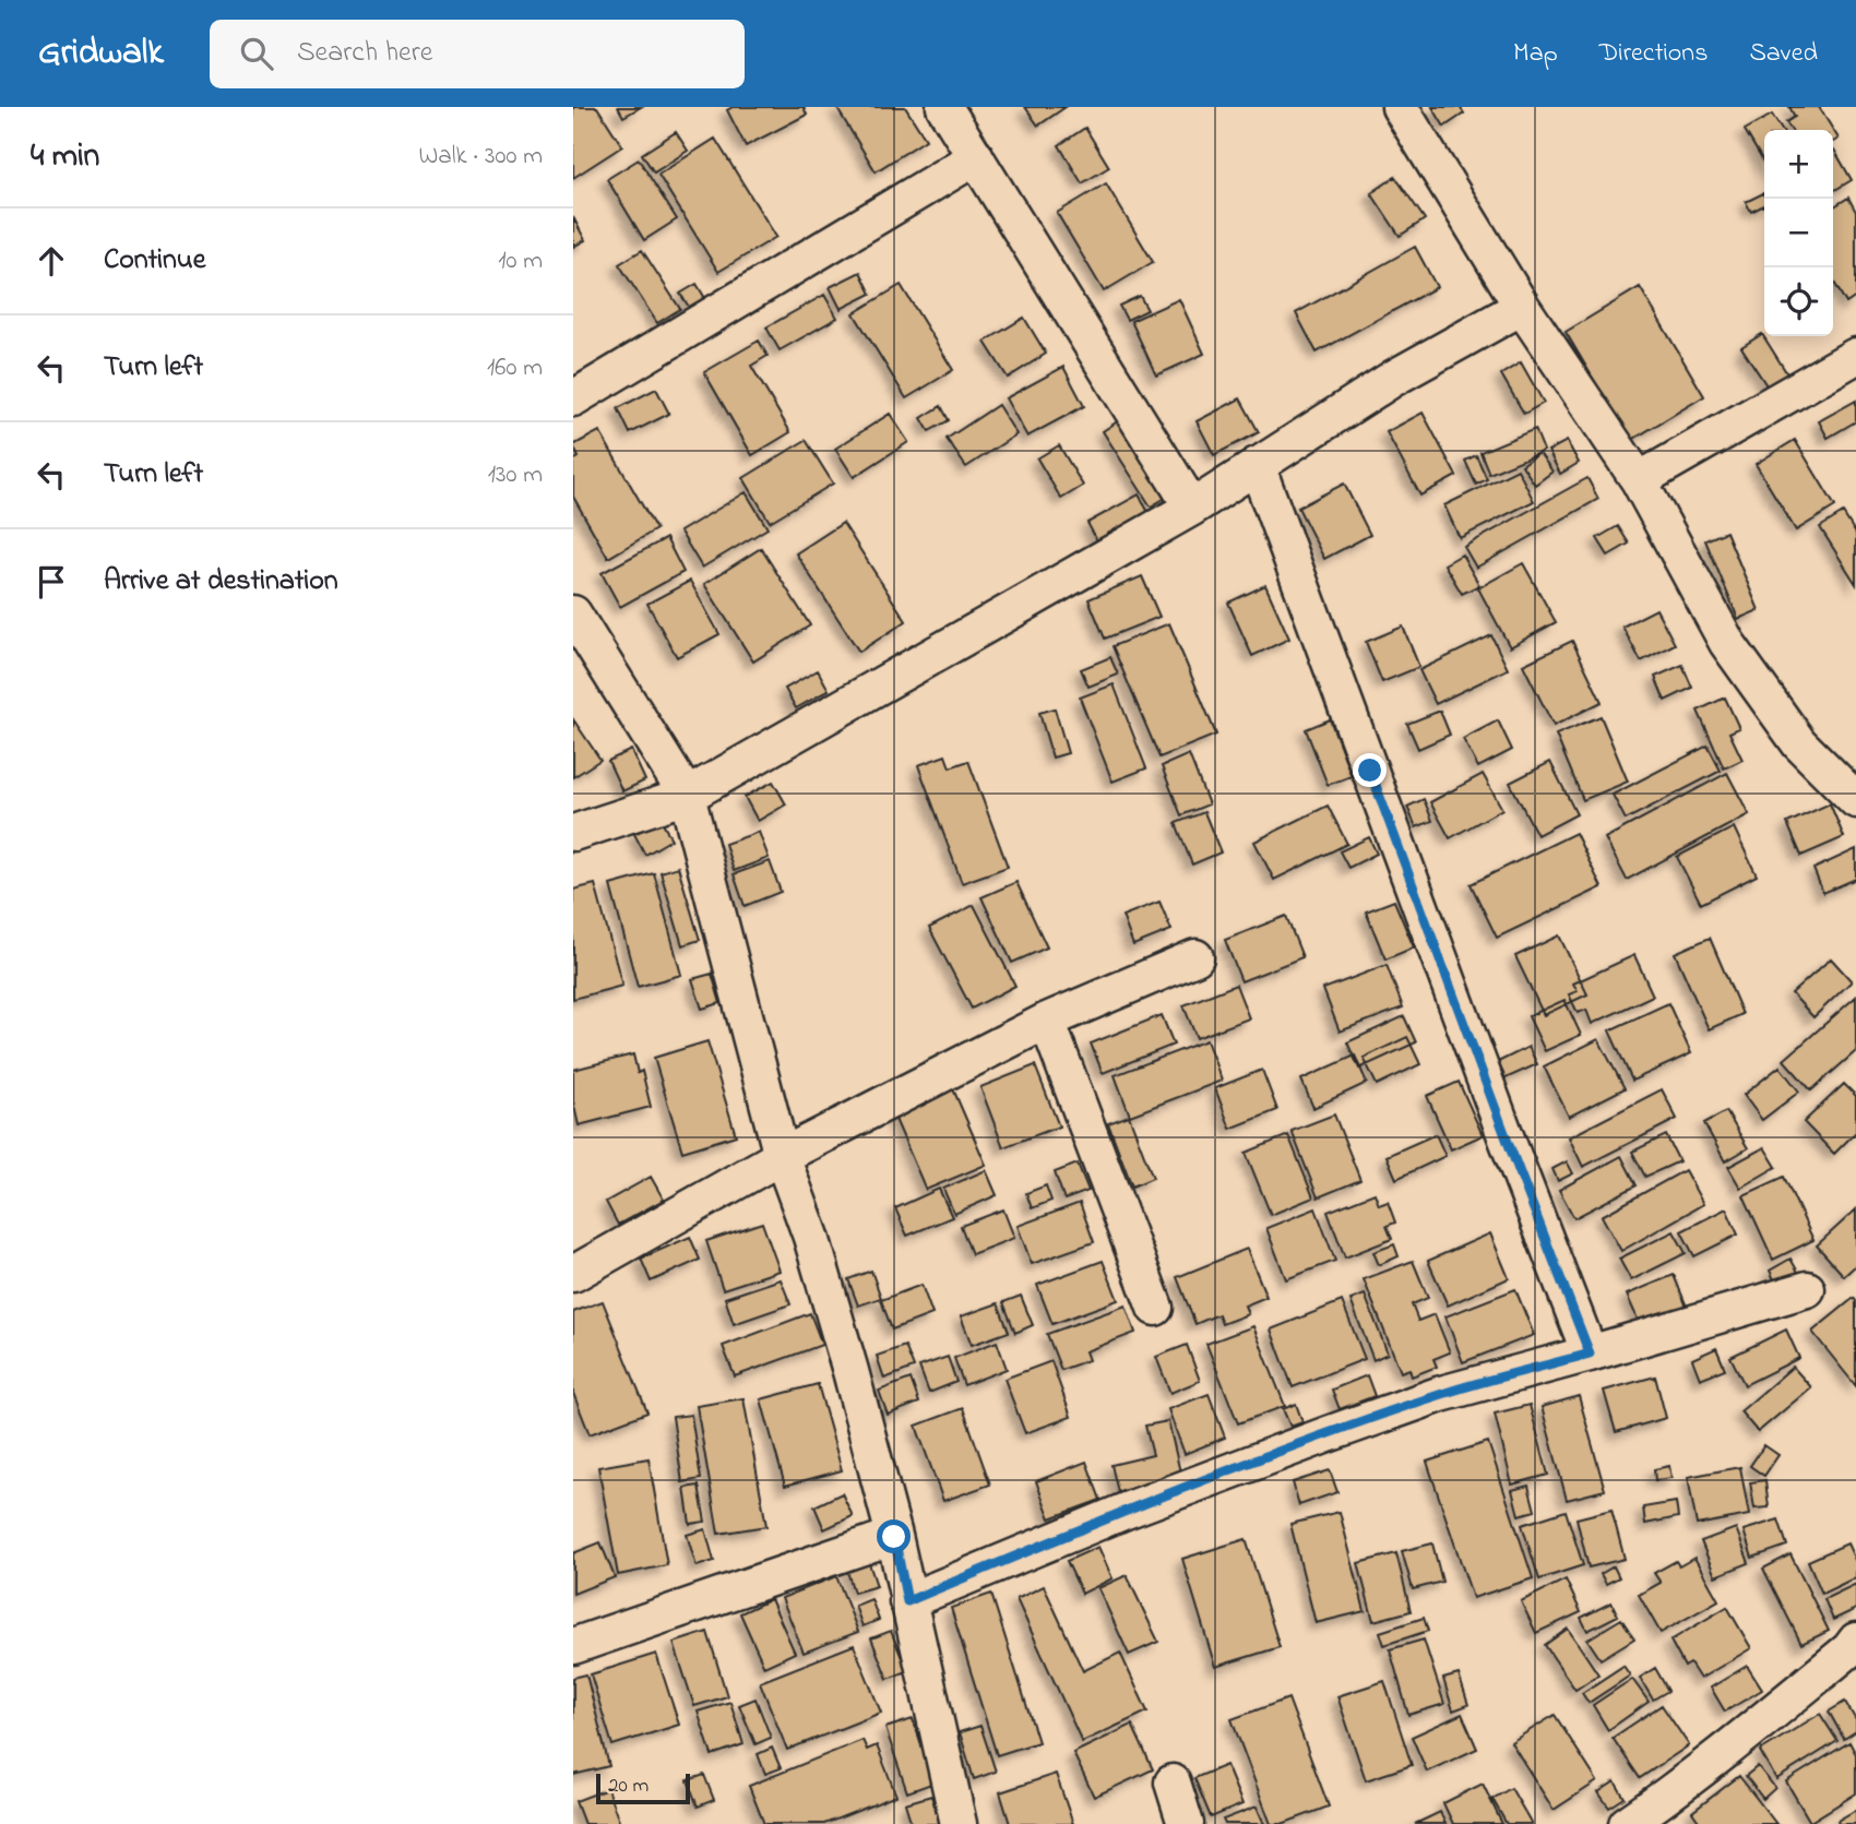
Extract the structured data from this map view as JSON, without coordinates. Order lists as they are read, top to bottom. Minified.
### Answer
{"scale_bar":"20 m","page":{"header":"Gridwalk","search":"Search here","nav":["Map","Directions","Saved"],"heading":["4 min","Walk · 300 m"],"map_buttons":["+","−"],"list":[["Continue","10 m"],["Turn left","160 m"],["Turn left","130 m"],"Arrive at destination"],"scale":"20 m"}}
